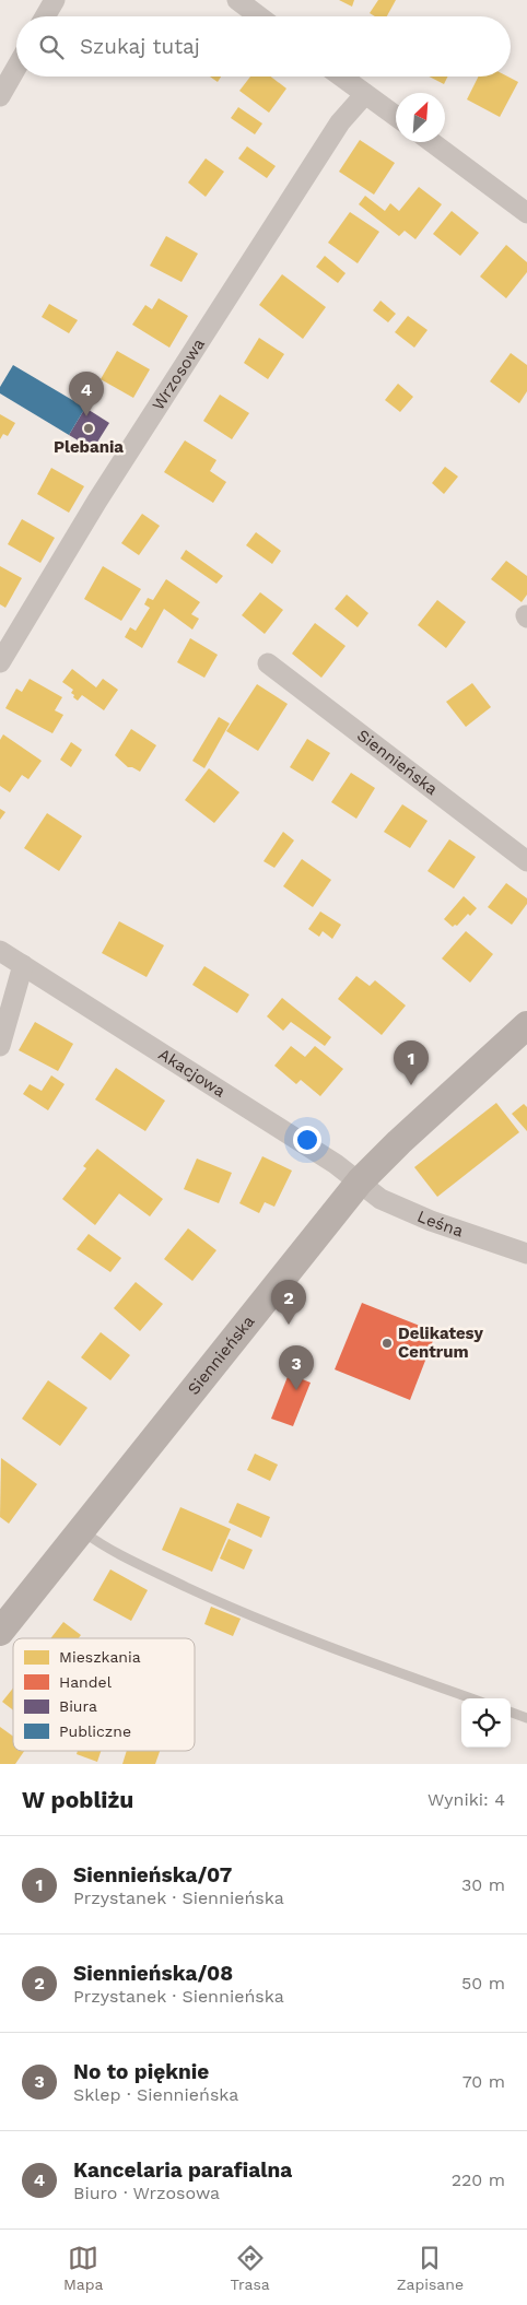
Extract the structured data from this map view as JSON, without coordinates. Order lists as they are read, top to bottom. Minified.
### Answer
{"streets":{"main road":["Siennieńska"],"street":["Wrzosowa","Akacjowa","Leśna"]},"crossings":[["Siennieńska","Akacjowa"],["Siennieńska","Leśna"],["Akacjowa","Leśna"]],"places":["Plebania","Delikatesy Centrum"],"legend":["Mieszkania","Handel","Biura","Publiczne"],"north":"top right","page":{"search":"Szukaj tutaj","pins":["4","1","2","3"],"heading":["W pobliżu","Wyniki: 4"],"list":[{"mark":"1","name":"Siennieńska/07","note":"Przystanek · Siennieńska","value":"30 m"},{"mark":"2","name":"Siennieńska/08","note":"Przystanek · Siennieńska","value":"50 m"},{"mark":"3","name":"No to pięknie","note":"Sklep · Siennieńska","value":"70 m"},{"mark":"4","name":"Kancelaria parafialna","note":"Biuro · Wrzosowa","value":"220 m"}],"nav":["Mapa","Trasa","Zapisane"]}}
